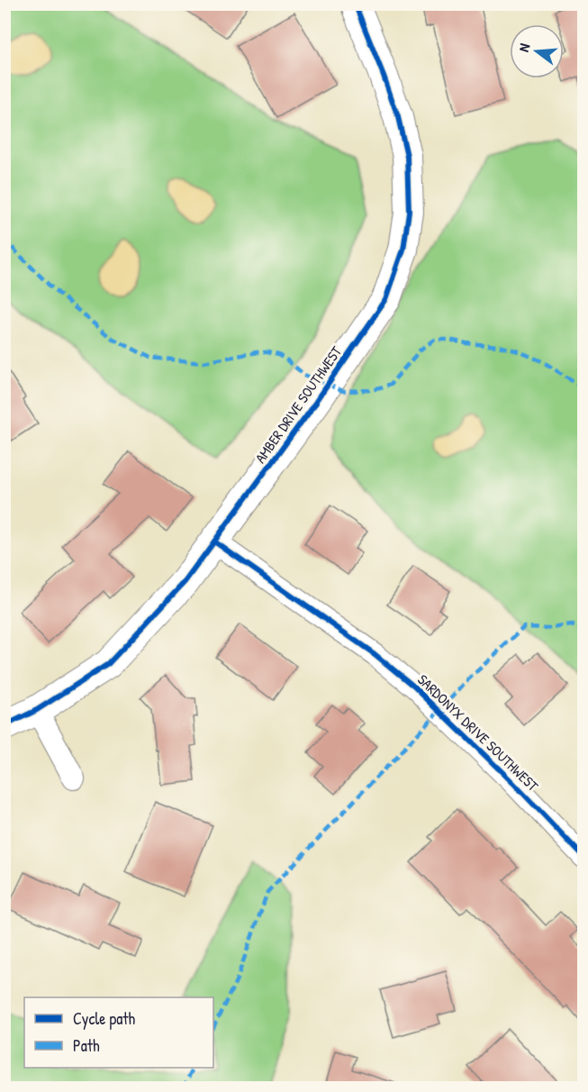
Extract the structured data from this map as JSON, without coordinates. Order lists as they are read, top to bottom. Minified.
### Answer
{"streets":{"street":["AMBER DRIVE SOUTHWEST","SARDONYX DRIVE SOUTHWEST"]},"crossings":[["AMBER DRIVE SOUTHWEST","SARDONYX DRIVE SOUTHWEST"]],"legend":["Cycle path","Path"],"north":"left"}
